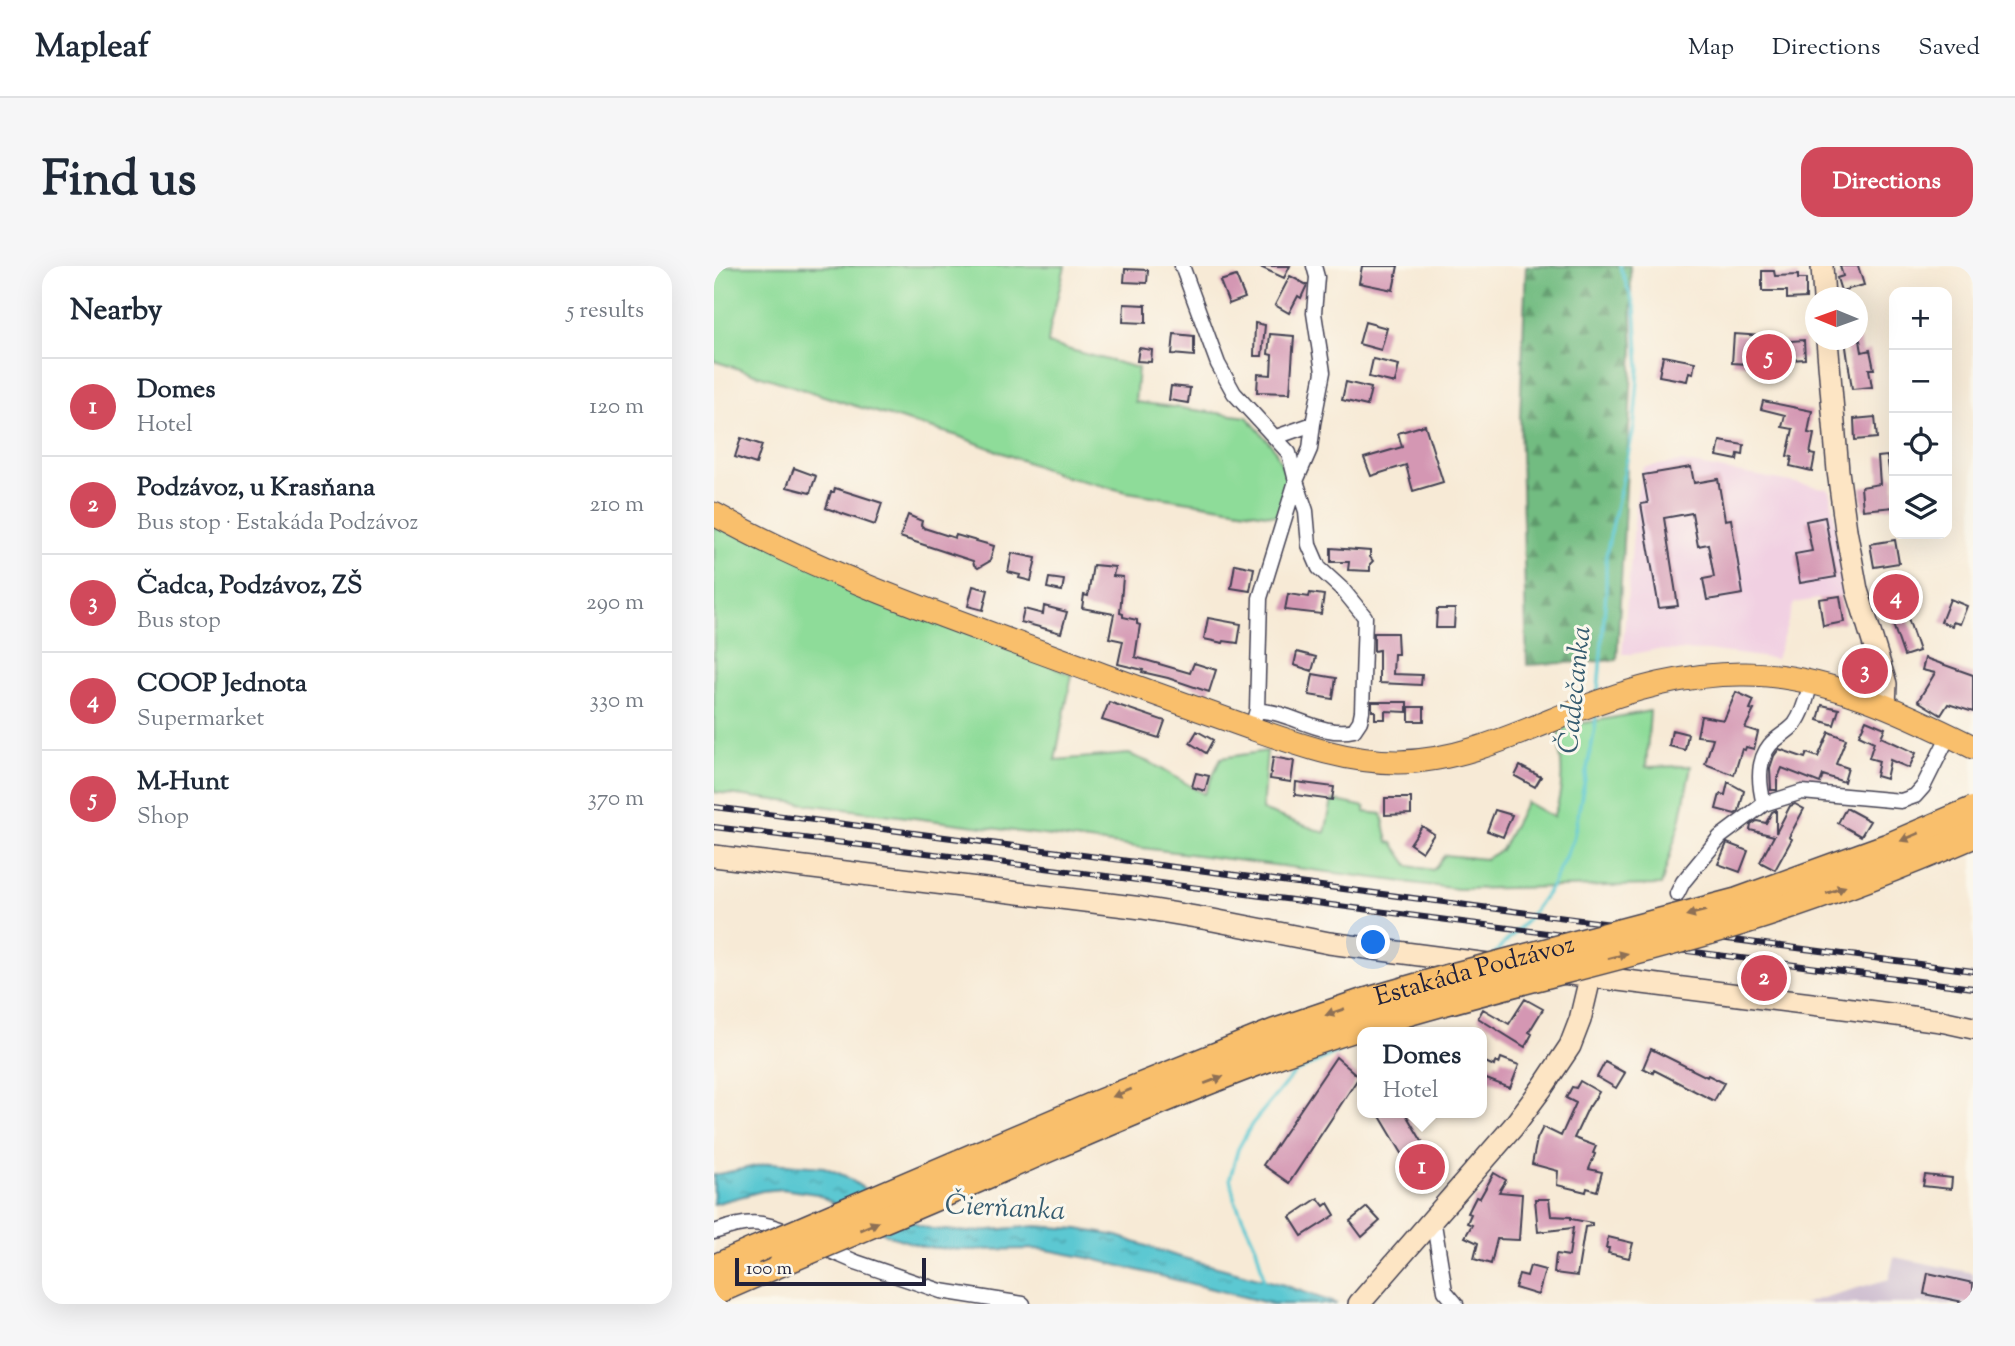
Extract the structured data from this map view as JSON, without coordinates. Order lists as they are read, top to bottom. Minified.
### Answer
{"streets":{"highway":["Estakáda Podzávoz"]},"water":["Čadečanka","Čierňanka"],"scale_bar":"100 m","north":"left","page":{"header":"Mapleaf","nav":["Map","Directions","Saved"],"title":"Find us","buttons":"Directions","heading":["Nearby","5 results"],"map_buttons":["+","−"],"pins":["5","4","3","2","1"],"list":[{"mark":"1","name":"Domes","note":"Hotel","value":"120 m"},{"mark":"2","name":"Podzávoz, u Krasňana","note":"Bus stop · Estakáda Podzávoz","value":"210 m"},{"mark":"3","name":"Čadca, Podzávoz, ZŠ","note":"Bus stop","value":"290 m"},{"mark":"4","name":"COOP Jednota","note":"Supermarket","value":"330 m"},{"mark":"5","name":"M-Hunt","note":"Shop","value":"370 m"}],"popup":["Domes","Hotel"],"scale":"100 m"}}
